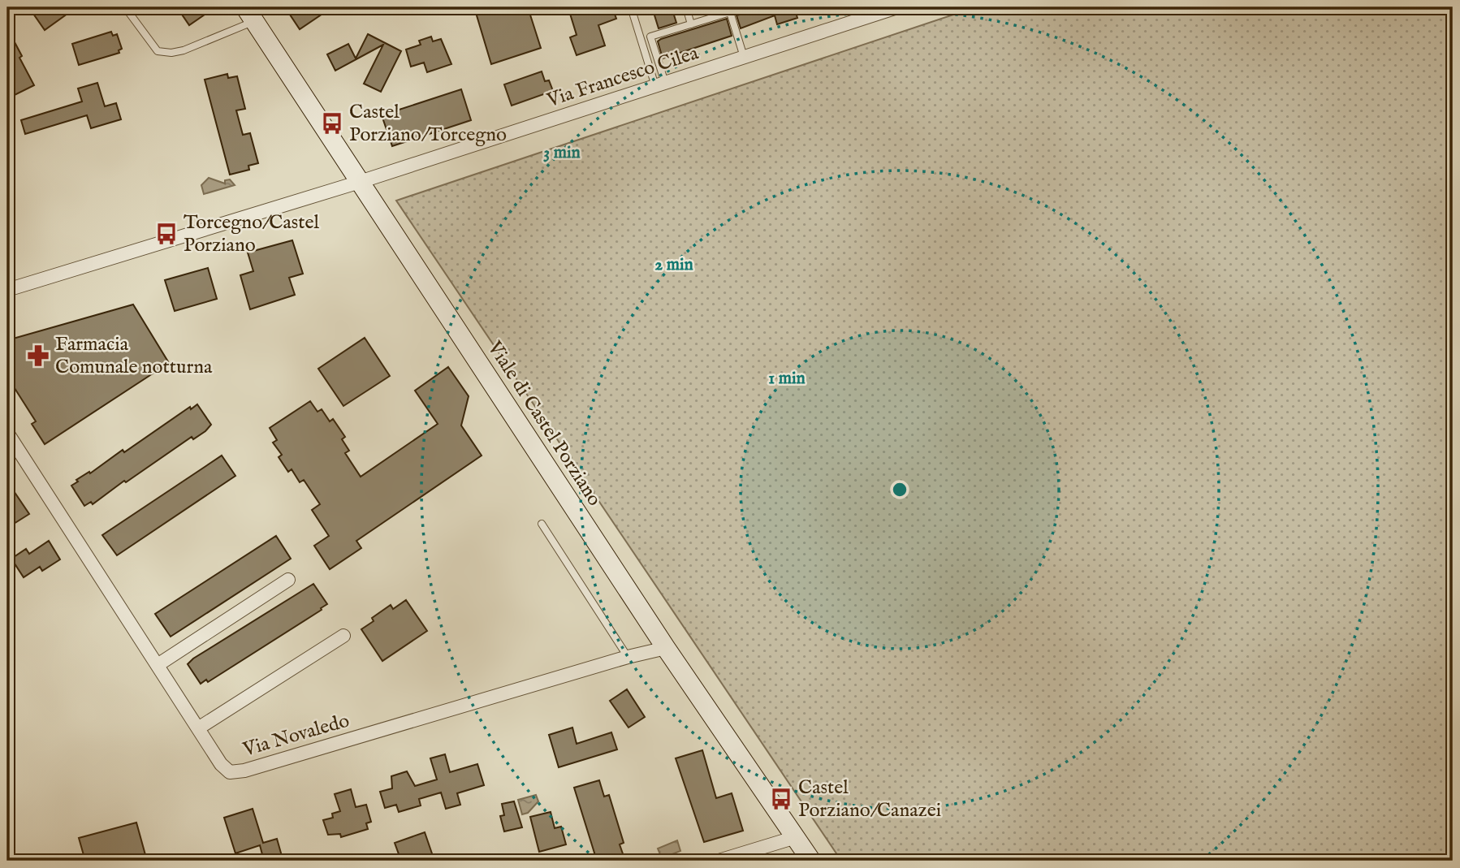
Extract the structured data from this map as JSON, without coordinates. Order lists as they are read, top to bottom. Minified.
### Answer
{"streets":{"street":["Via Francesco Cilea","Viale di Castel Porziano","Via Novaledo"]},"crossings":[["Via Francesco Cilea","Viale di Castel Porziano"],["Viale di Castel Porziano","Via Novaledo"]],"places":{"bus stop":["Castel Porziano/Torcegno","Torcegno/Castel Porziano","Castel Porziano/Canazei"],"pharmacy":["Farmacia Comunale notturna"]},"rings":["3 min","2 min","1 min"]}
